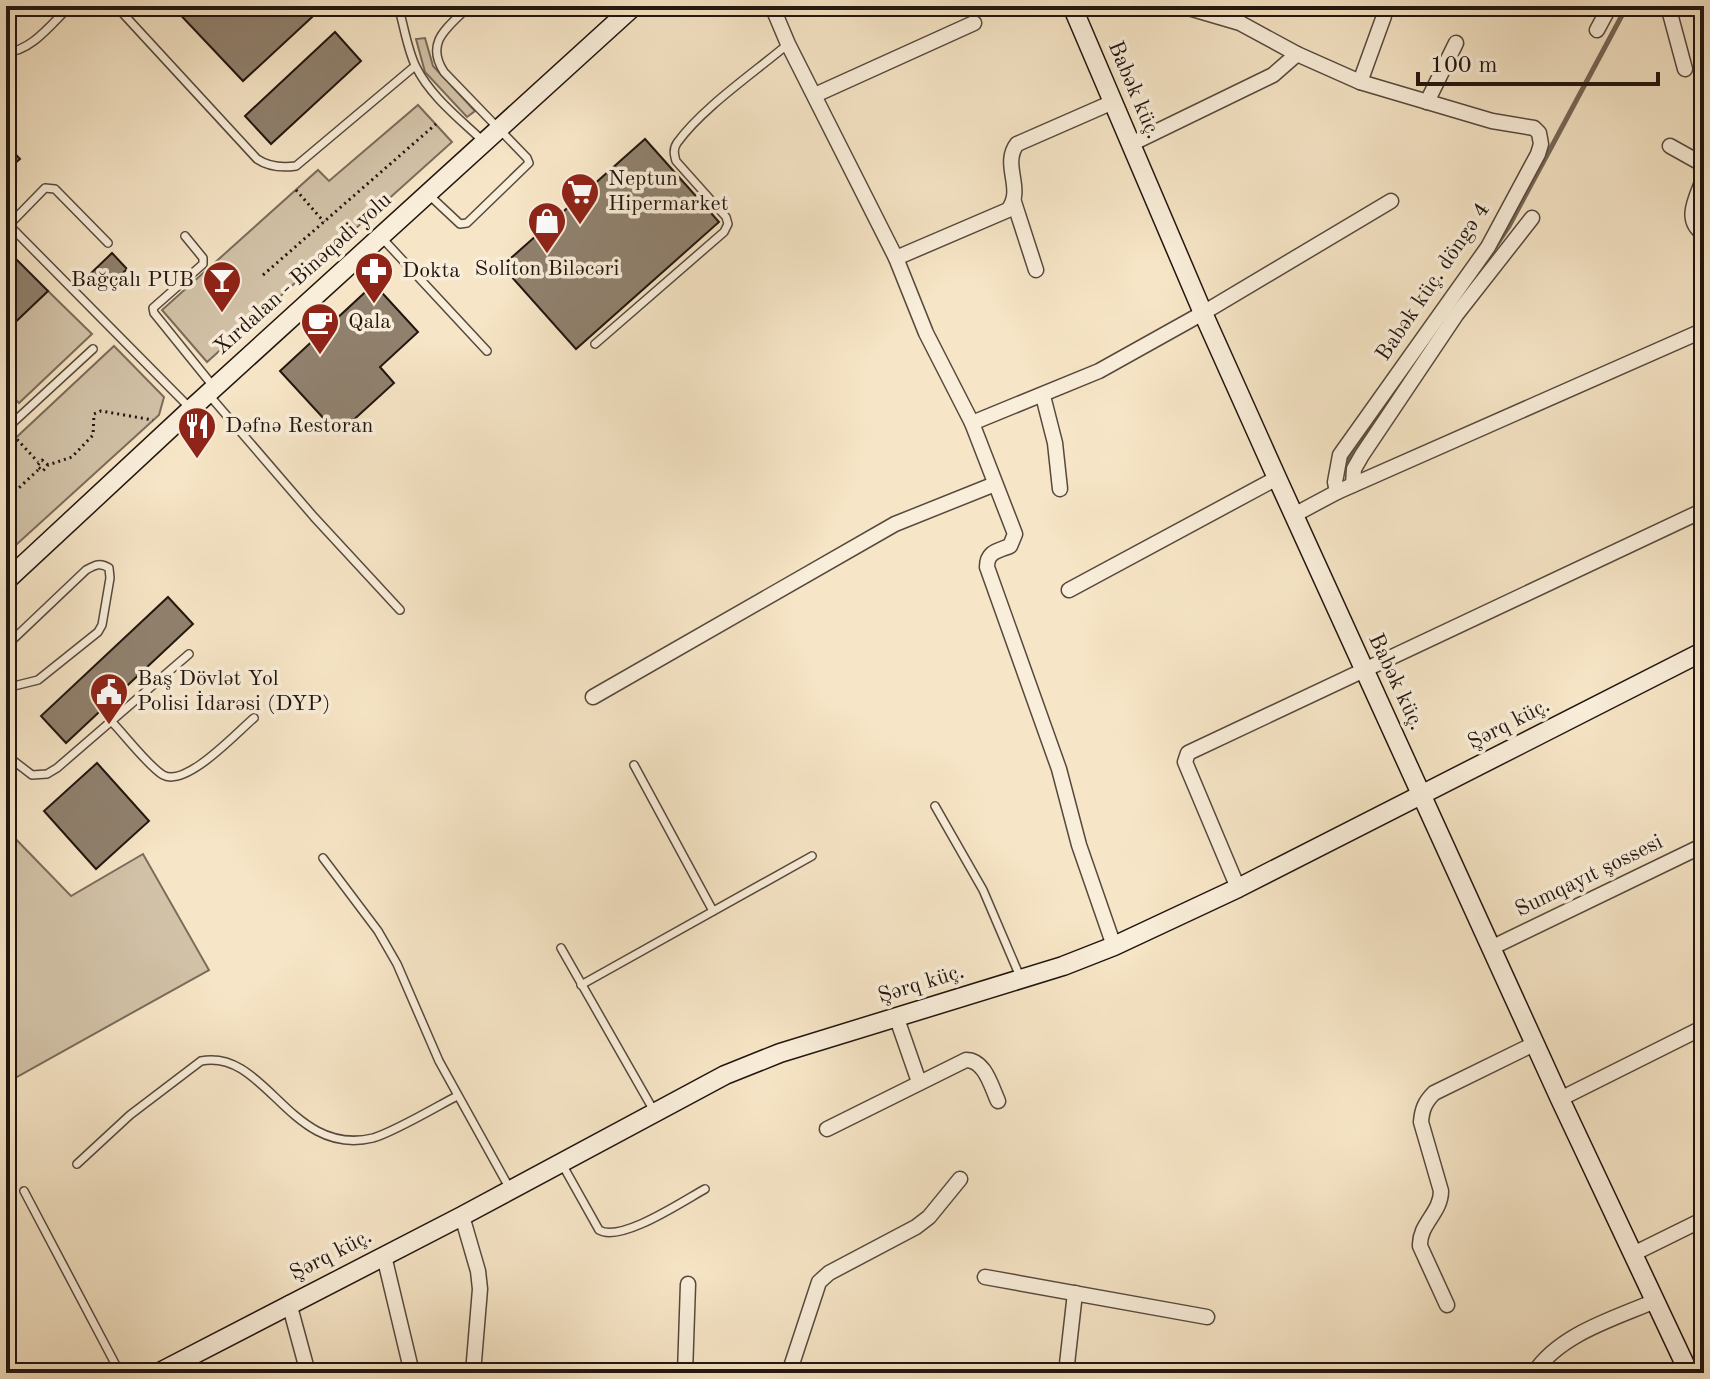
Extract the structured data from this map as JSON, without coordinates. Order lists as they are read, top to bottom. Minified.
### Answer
{"streets":{"main road":["Babək küç.","Xırdalan - Binəqədi yolu","Şərq küç."],"street":["Babək küç. döngə 4","Sumqayıt şossesi"]},"crossings":[["Babək küç.","Şərq küç."],["Babək küç.","Sumqayıt şossesi"]],"places":{"supermarket":["Neptun Hipermarket"],"shop":["Soliton Biləcəri"],"pharmacy":["Dokta"],"bar":["Bağçalı PUB"],"cafe":["Qala"],"restaurant":["Dəfnə Restoran"],"public building":["Baş Dövlət Yol Polisi İdarəsi (DYP)"]},"scale_bar":"100 m"}
